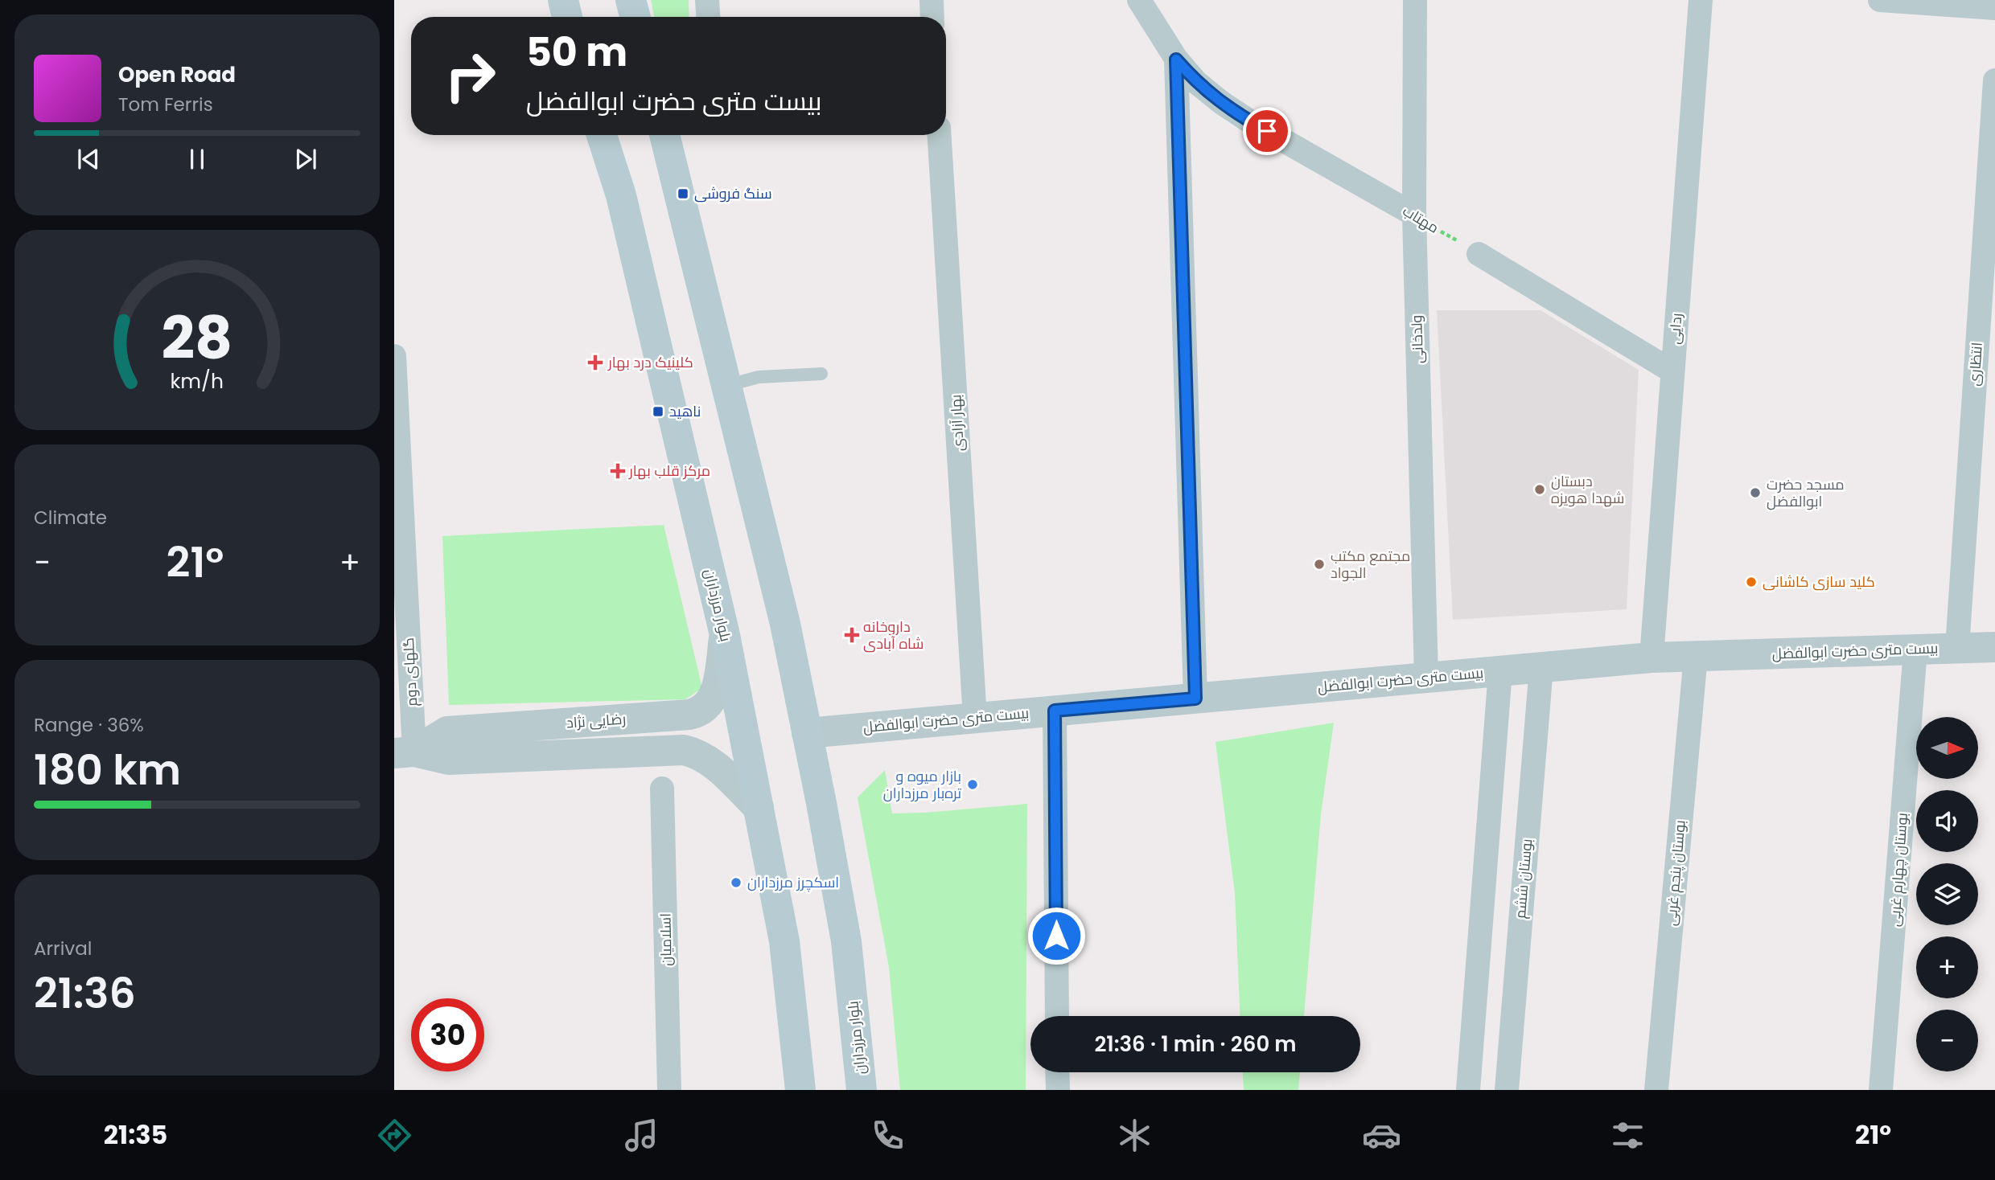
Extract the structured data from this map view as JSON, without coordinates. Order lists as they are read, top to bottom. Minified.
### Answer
{"streets":{"main road":["بلوار مرزداران"],"street":["مهتاب","ردایی","ولدخانی","انتظاری","بهار آزادی","بیست متری حضرت ابوالفضل","گلهای دوم","رضایی نژاد","بوستان چهارم غربی","بوستان پنجم غربی","بوستان ششم","اسلامیان"]},"crossings":[["مهتاب","ولدخانی"],["ردایی","بیست متری حضرت ابوالفضل"],["ولدخانی","بیست متری حضرت ابوالفضل"],["انتظاری","بیست متری حضرت ابوالفضل"],["بهار آزادی","بیست متری حضرت ابوالفضل"],["بلوار مرزداران","بیست متری حضرت ابوالفضل"],["بلوار مرزداران","رضایی نژاد"],["بیست متری حضرت ابوالفضل","بوستان چهارم غربی"],["بیست متری حضرت ابوالفضل","بوستان پنجم غربی"],["بیست متری حضرت ابوالفضل","بوستان ششم"],["گلهای دوم","رضایی نژاد"]],"places":{"transit":["سنگ فروشی","ناهید"],"health":["کلینیک درد بهار","مرکز قلب بهار","داروخانه شاه آبادی"],"other":["دبستان شهدا هویزه","مسجد حضرت ابوالفضل","مجتمع مکتب الجواد","کلید سازی کاشانی","بازار میوه و تره‌بار مرزداران","اسکچرز مرزداران"]},"north":"right","page":{"turn":["50 m","بیست متری حضرت ابوالفضل"],"song":["Open Road","Tom Ferris"],"tile":["Climate",["Range · 36%","180 km"],["Arrival","21:36"]],"heat":["−","21°","+"],"map_buttons":["+","−"],"limit":"30","trip":"21:36 · 1 min · 260 m","tabs":["21:35","21°"],"gauge":["28","km/h"]}}
